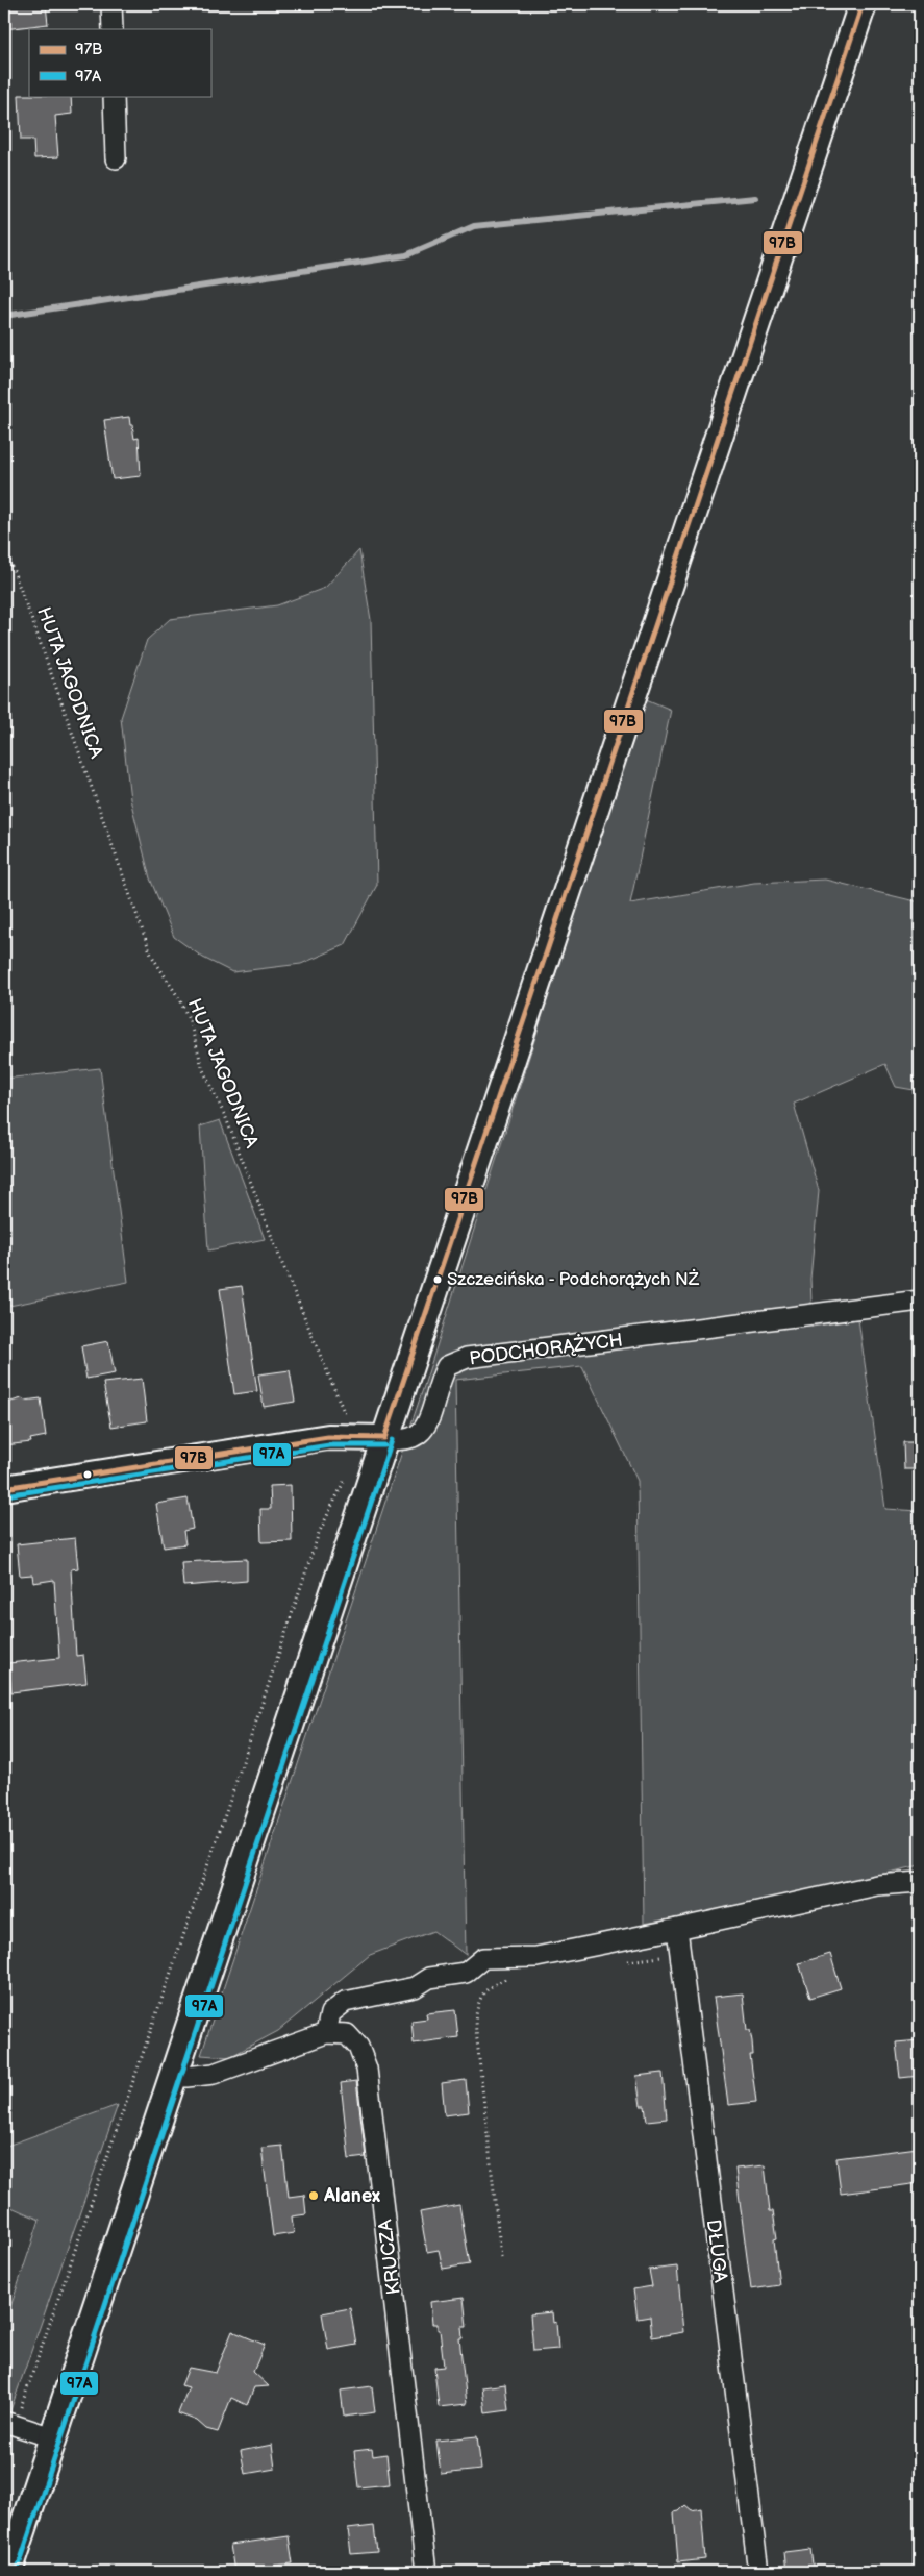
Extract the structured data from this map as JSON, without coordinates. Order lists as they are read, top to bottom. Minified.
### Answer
{"streets":{"street":["PODCHORĄŻYCH","DŁUGA","KRUCZA"],"path":["HUTA JAGODNICA"]},"crossings":[["HUTA JAGODNICA","PODCHORĄŻYCH"]],"places":["Szczecińska - Podchorążych NŻ","Alanex"],"lines":["transit line 97B","transit line 97A"],"legend":["97B","97A"]}
